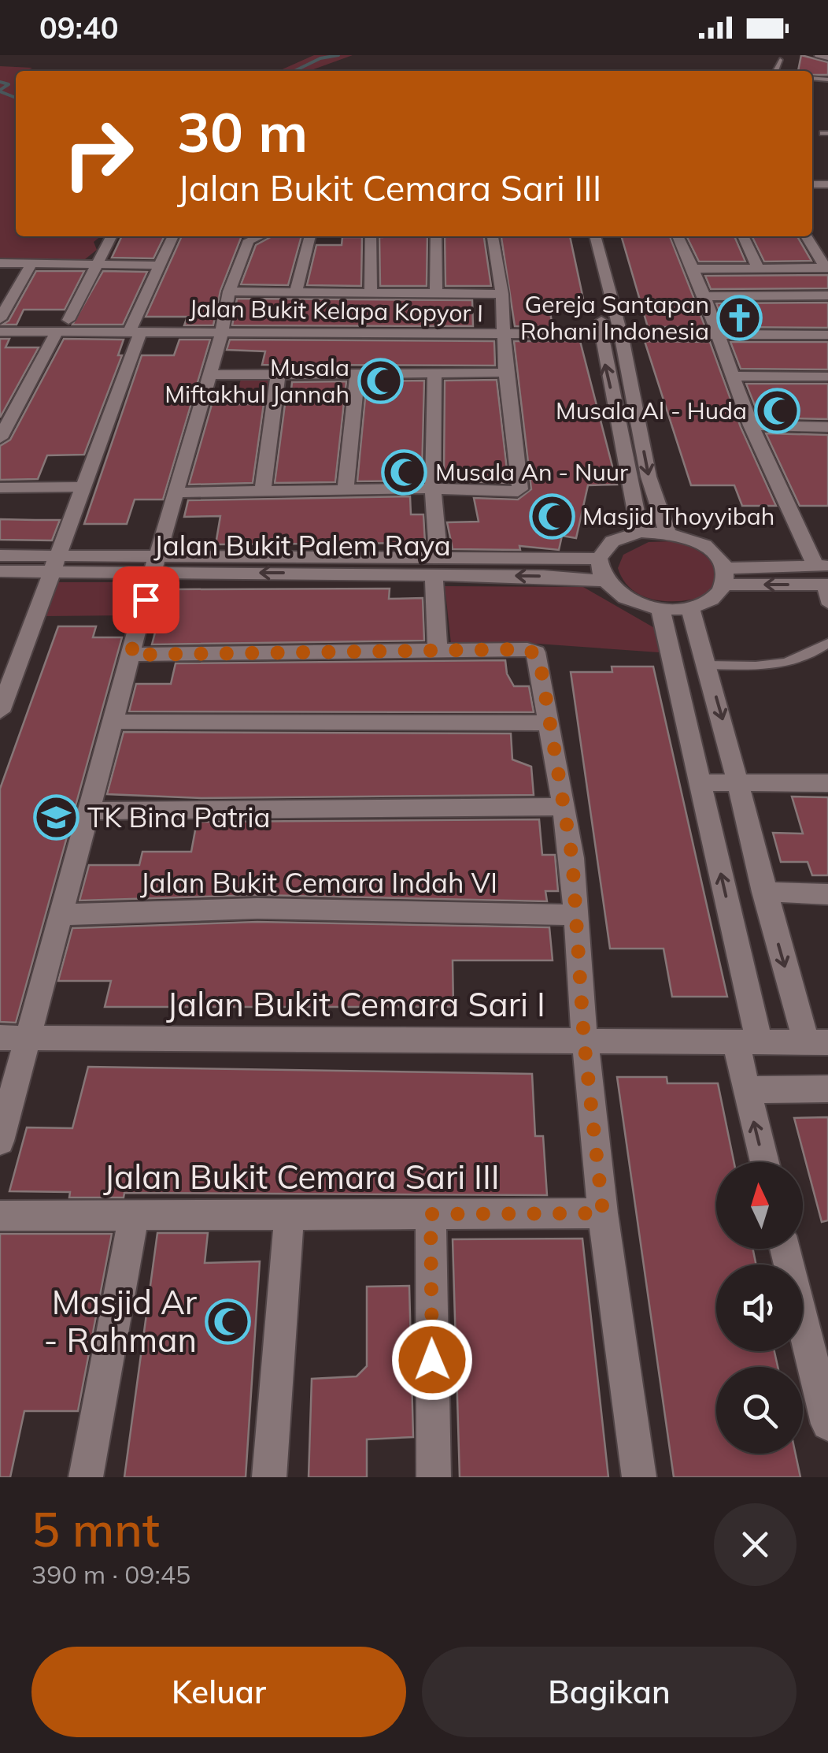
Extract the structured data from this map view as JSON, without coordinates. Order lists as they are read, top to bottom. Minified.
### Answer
{"streets":{"street":["Jalan Bukit Kelapa Kopyor I","Jalan Bukit Palem Raya","Jalan Bukit Cemara Indah VI","Jalan Bukit Cemara Sari I","Jalan Bukit Cemara Sari III"]},"places":{"church":["Gereja Santapan Rohani Indonesia"],"mosque":["Musala Miftakhul Jannah","Musala Al - Huda","Musala An - Nuur","Masjid Thoyyibah","Masjid Ar - Rahman"],"school or university":["TK Bina Patria"]},"north":"top","page":{"status":"09:40","turn":["30 m","Jalan Bukit Cemara Sari III"],"heading":["5 mnt","390 m · 09:45"],"buttons":["Keluar","Bagikan"]}}
